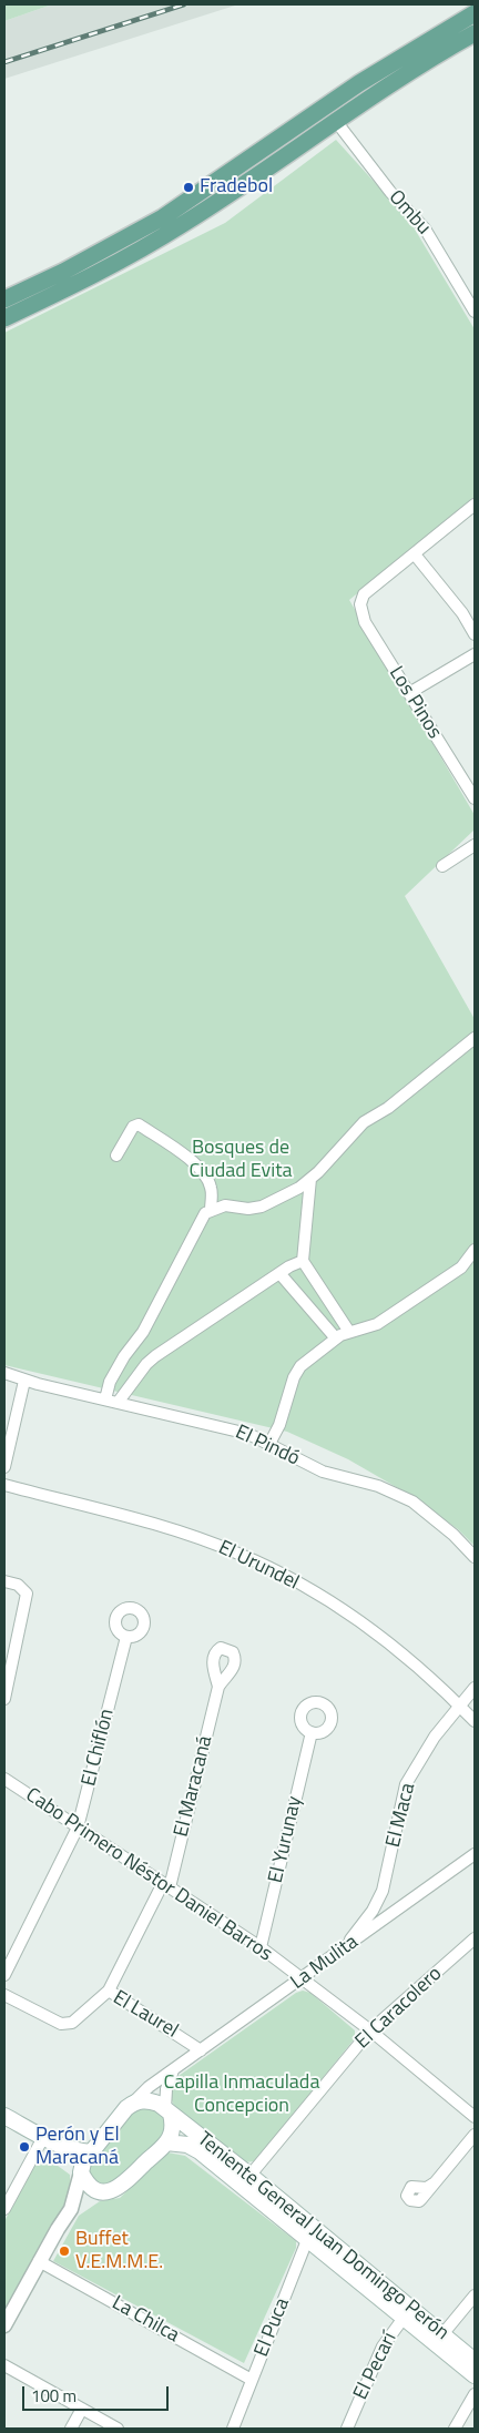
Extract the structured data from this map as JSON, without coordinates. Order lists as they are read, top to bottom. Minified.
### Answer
{"streets":{"main road":["Teniente General Juan Domingo Perón"],"street":["Ombu","Los Pinos","El Pindó","El Urundel","El Chiflón","El Maracaná","El Maca","El Yurunay","Cabo Primero Néstor Daniel Barros","La Mulita","El Caracolero","El Laurel","La Chilca","El Puca","El Pecarí"]},"crossings":[["El Urundel","El Maca"],["El Chiflón","Cabo Primero Néstor Daniel Barros"],["El Maracaná","Cabo Primero Néstor Daniel Barros"],["El Maracaná","El Laurel"],["El Maca","La Mulita"],["El Yurunay","Cabo Primero Néstor Daniel Barros"],["Cabo Primero Néstor Daniel Barros","La Mulita"],["Cabo Primero Néstor Daniel Barros","El Caracolero"],["La Mulita","El Laurel"],["El Caracolero","Teniente General Juan Domingo Perón"],["Teniente General Juan Domingo Perón","El Puca"],["Teniente General Juan Domingo Perón","El Pecarí"],["La Chilca","El Puca"]],"parks":["Bosques de Ciudad Evita","Capilla Inmaculada Concepcion"],"places":["Fradebol","Perón y El Maracaná","Buffet V.E.M.M.E."],"scale_bar":"100 m"}
